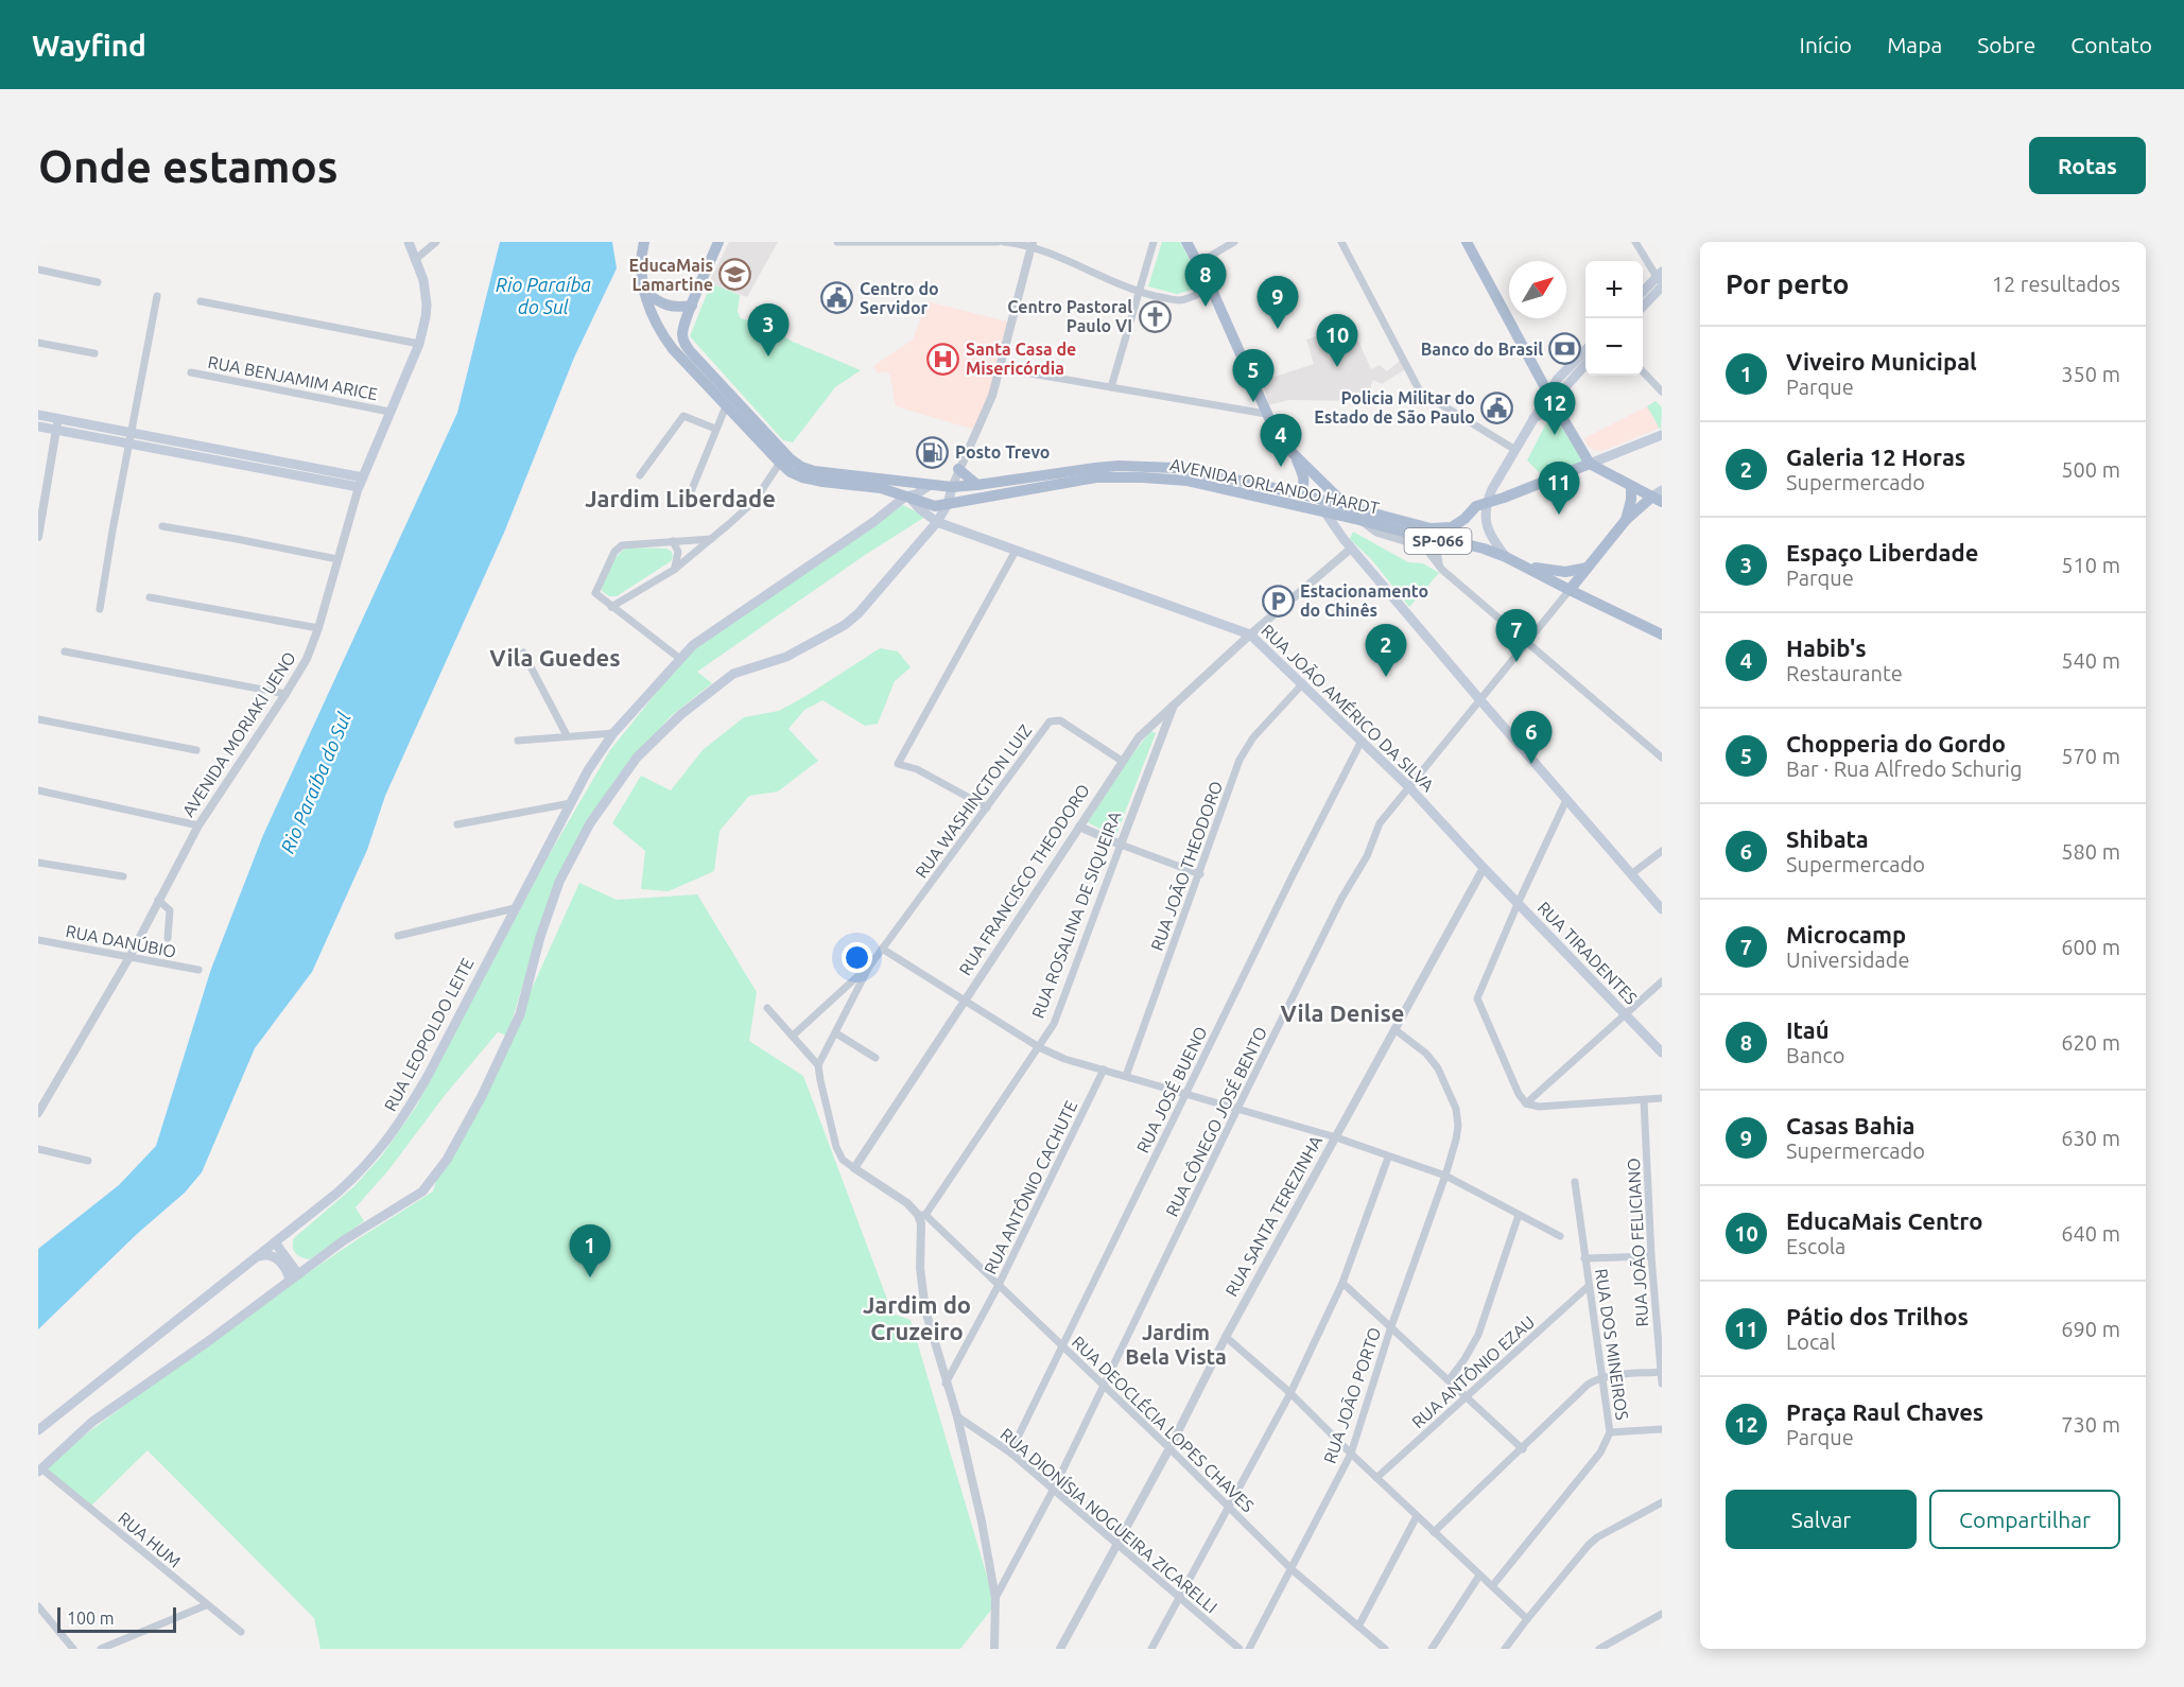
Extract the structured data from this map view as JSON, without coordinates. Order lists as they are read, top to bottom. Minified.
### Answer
{"streets":{"main road":["AVENIDA ORLANDO HARDT","SP-066","RUA JOÃO AMÉRICO DA SILVA","AVENIDA MORIAKI UENO","RUA TIRADENTES","RUA LEOPOLDO LEITE"],"street":["RUA BENJAMIM ARICE","RUA WASHINGTON LUIZ","RUA JOÃO THEODORO","RUA FRANCISCO THEODORO","RUA ROSALINA DE SIQUEIRA","RUA DANÚBIO","RUA JOSÉ BUENO","RUA CÔNEGO JOSÉ BENTO","RUA ANTÔNIO CACHUTE","RUA SANTA TEREZINHA","RUA JOÃO FELICIANO","RUA DOS MINEIROS","RUA ANTÔNIO EZAU","RUA JOÃO PORTO","RUA DEOCLÉCIA LOPES CHAVES","RUA DIONÍSIA NOGUEIRA ZICARELLI","RUA HUM"]},"crossings":[["RUA BENJAMIM ARICE","AVENIDA MORIAKI UENO"],["AVENIDA ORLANDO HARDT","SP-066"],["AVENIDA ORLANDO HARDT","RUA JOÃO AMÉRICO DA SILVA"],["AVENIDA ORLANDO HARDT","RUA LEOPOLDO LEITE"],["SP-066","RUA CÔNEGO JOSÉ BENTO"],["RUA JOÃO AMÉRICO DA SILVA","RUA JOÃO THEODORO"],["RUA JOÃO AMÉRICO DA SILVA","RUA FRANCISCO THEODORO"],["RUA JOÃO AMÉRICO DA SILVA","RUA TIRADENTES"],["RUA JOÃO AMÉRICO DA SILVA","RUA LEOPOLDO LEITE"],["RUA JOÃO AMÉRICO DA SILVA","RUA JOSÉ BUENO"],["RUA JOÃO AMÉRICO DA SILVA","RUA CÔNEGO JOSÉ BENTO"],["RUA JOÃO AMÉRICO DA SILVA","RUA SANTA TEREZINHA"],["AVENIDA MORIAKI UENO","RUA DANÚBIO"],["RUA WASHINGTON LUIZ","RUA FRANCISCO THEODORO"],["RUA FRANCISCO THEODORO","RUA ROSALINA DE SIQUEIRA"],["RUA ROSALINA DE SIQUEIRA","RUA DEOCLÉCIA LOPES CHAVES"],["RUA JOSÉ BUENO","RUA DEOCLÉCIA LOPES CHAVES"],["RUA JOSÉ BUENO","RUA DIONÍSIA NOGUEIRA ZICARELLI"],["RUA CÔNEGO JOSÉ BENTO","RUA DEOCLÉCIA LOPES CHAVES"],["RUA CÔNEGO JOSÉ BENTO","RUA DIONÍSIA NOGUEIRA ZICARELLI"],["RUA ANTÔNIO CACHUTE","RUA DEOCLÉCIA LOPES CHAVES"],["RUA SANTA TEREZINHA","RUA JOÃO PORTO"],["RUA SANTA TEREZINHA","RUA DEOCLÉCIA LOPES CHAVES"],["RUA SANTA TEREZINHA","RUA DIONÍSIA NOGUEIRA ZICARELLI"],["RUA DOS MINEIROS","RUA ANTÔNIO EZAU"],["RUA JOÃO PORTO","RUA DEOCLÉCIA LOPES CHAVES"]],"districts":["Jardim Liberdade","Vila Guedes","Vila Denise","Jardim do Cruzeiro","Jardim Bela Vista"],"water":["Rio Paraíba do Sul"],"places":{"school or university":["EducaMais Lamartine"],"public building":["Centro do Servidor","Policia Militar do Estado de São Paulo"],"church":["Centro Pastoral Paulo VI"],"bank":["Banco do Brasil"],"hospital":["Santa Casa de Misericórdia"],"fuel station":["Posto Trevo"],"parking":["Estacionamento do Chinês"]},"scale_bar":"100 m","north":"top right","page":{"header":"Wayfind","nav":["Início","Mapa","Sobre","Contato"],"buttons":["Rotas",["Salvar","Compartilhar"]],"title":"Onde estamos","heading":["Por perto","12 resultados"],"pins":["8","9","3","10","5","12","4","11","7","2","6","1"],"map_buttons":["+","−"],"list":[{"mark":"1","name":"Viveiro Municipal","note":"Parque","value":"350 m"},{"mark":"2","name":"Galeria 12 Horas","note":"Supermercado","value":"500 m"},{"mark":"3","name":"Espaço Liberdade","note":"Parque","value":"510 m"},{"mark":"4","name":"Habib's","note":"Restaurante","value":"540 m"},{"mark":"5","name":"Chopperia do Gordo","note":"Bar · Rua Alfredo Schurig","value":"570 m"},{"mark":"6","name":"Shibata","note":"Supermercado","value":"580 m"},{"mark":"7","name":"Microcamp","note":"Universidade","value":"600 m"},{"mark":"8","name":"Itaú","note":"Banco","value":"620 m"},{"mark":"9","name":"Casas Bahia","note":"Supermercado","value":"630 m"},{"mark":"10","name":"EducaMais Centro","note":"Escola","value":"640 m"},{"mark":"11","name":"Pátio dos Trilhos","note":"Local","value":"690 m"},{"mark":"12","name":"Praça Raul Chaves","note":"Parque","value":"730 m"}],"scale":"100 m"}}
